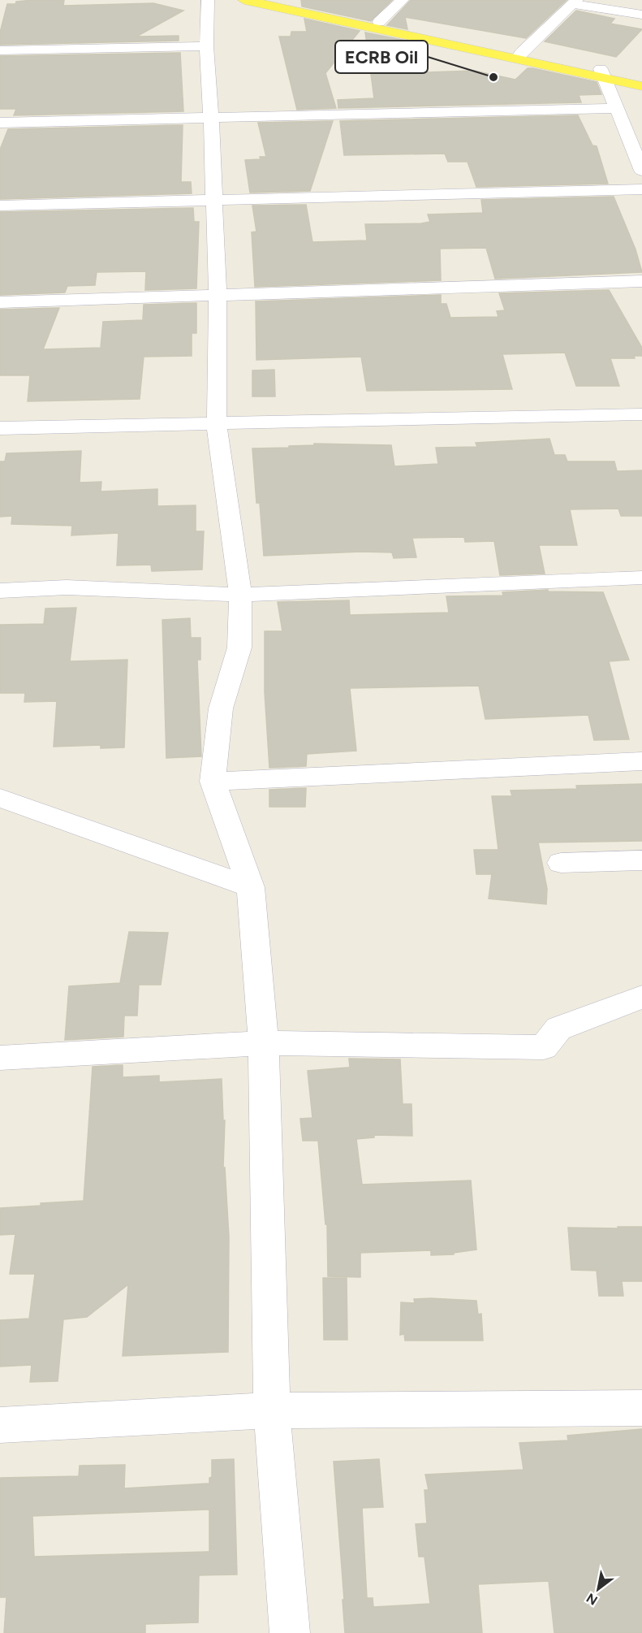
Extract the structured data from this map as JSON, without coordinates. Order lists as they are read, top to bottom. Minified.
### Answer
{"places":["ECRB Oil"],"north":"bottom left"}
